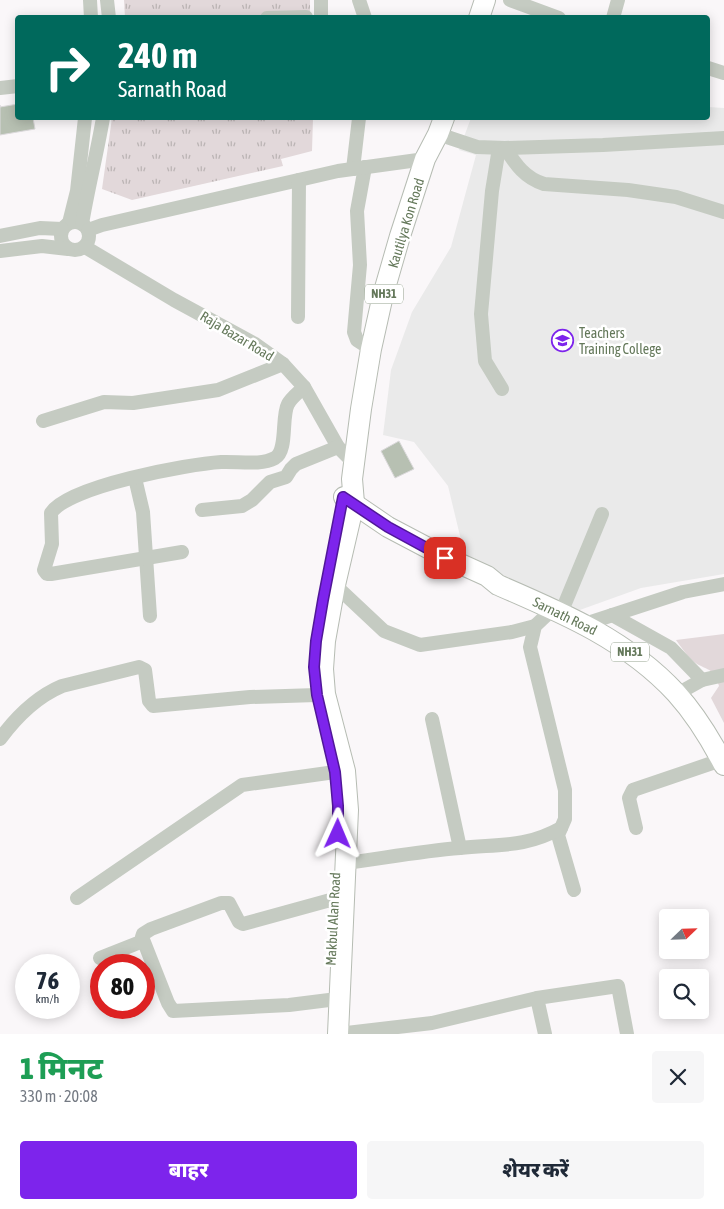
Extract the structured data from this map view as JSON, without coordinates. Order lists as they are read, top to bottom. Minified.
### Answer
{"streets":{"highway":["Kautilya Kon Road","NH31","Sarnath Road","Makbul Alan Road"],"street":["Raja Bazar Road"]},"crossings":[["Kautilya Kon Road","Raja Bazar Road"],["Kautilya Kon Road","Sarnath Road"],["Kautilya Kon Road","Makbul Alan Road"],["Sarnath Road","Makbul Alan Road"]],"places":{"school or university":["Teachers Training College"]},"north":"top right","page":{"turn":["240 m","Sarnath Road"],"speed":"76 km/h","limit":"80","heading":["1 मिनट","330 m · 20:08"],"buttons":["बाहर","शेयर करें"]}}
